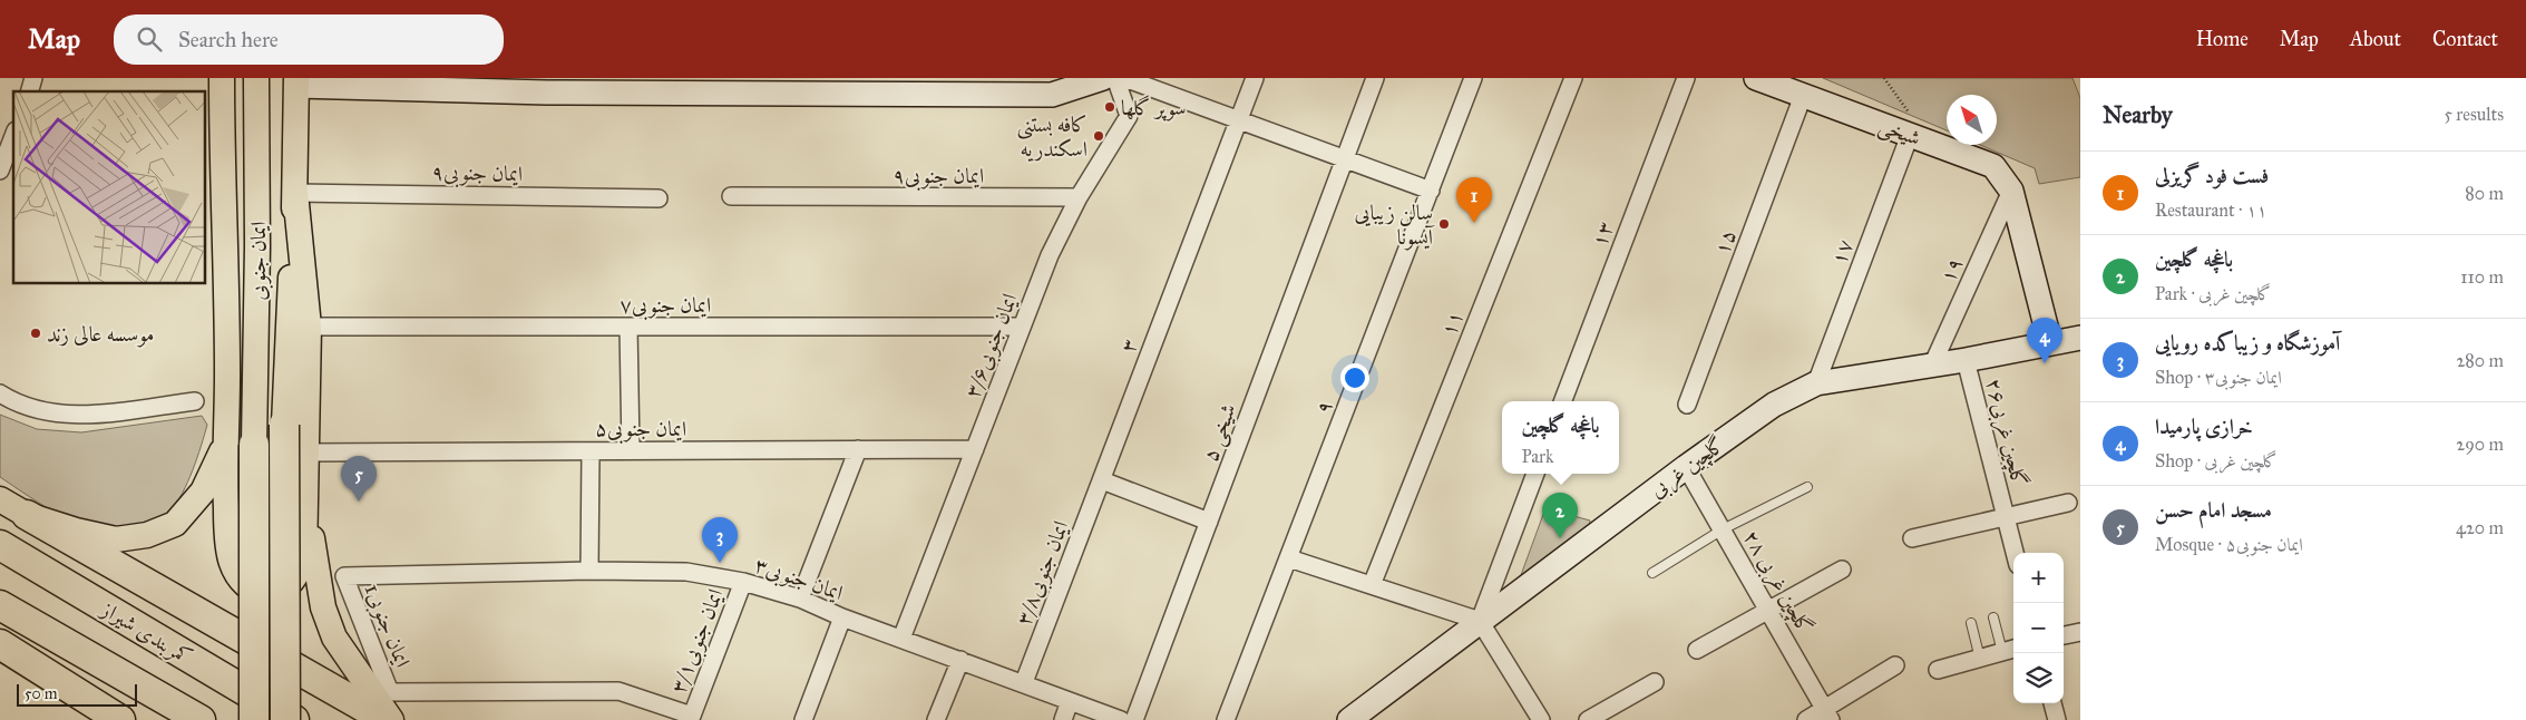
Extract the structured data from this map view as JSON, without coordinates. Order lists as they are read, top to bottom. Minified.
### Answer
{"streets":{"highway":["کمربندی شیراز"],"main road":["ایمان جنوبی"],"street":["شیخی","ایمان جنوبی۹","۱۳","۱۵","۱۷","۱۹","ایمان جنوبی۷","۱۱","ایمان جنوبی۳/۶","۳","۹","ایمان جنوبی۵","شیخی ۵","گلچین غربی۲۶","گلچین غربی","ایمان جنوبی۳/۸","ایمان جنوبی۳","گلچین غربی ۲۸","1ایمان جنوبی","ایمان جنوبی۳/۱"]},"crossings":[["شیخی","۱۵"],["شیخی","۱۷"],["شیخی","۱۹"],["شیخی","گلچین غربی"],["ایمان جنوبی۹","ایمان جنوبی۳/۶"],["۱۷","گلچین غربی"],["۱۹","گلچین غربی"],["ایمان جنوبی۷","ایمان جنوبی۳/۶"],["ایمان جنوبی۳/۶","ایمان جنوبی۵"],["ایمان جنوبی۳/۶","ایمان جنوبی۳"],["۳","ایمان جنوبی۳/۸"],["گلچین غربی۲۶","گلچین غربی"],["گلچین غربی","گلچین غربی ۲۸"],["ایمان جنوبی۳/۸","ایمان جنوبی۳"],["ایمان جنوبی۳","1ایمان جنوبی"],["ایمان جنوبی۳","ایمان جنوبی۳/۱"],["1ایمان جنوبی","ایمان جنوبی۳/۱"]],"places":["سوپر گلها","کافه بستنی اسکندریه","سالن زیبایی آیسونا","موسسه عالی زند"],"scale_bar":"50 m","north":"top left","page":{"header":"Map","search":"Search here","nav":["Home","Map","About","Contact"],"heading":["Nearby","5 results"],"list":[{"mark":"1","name":"فست فود گریزلی","note":"Restaurant · ۱۱","value":"80 m"},{"mark":"2","name":"باغچه گلچین","note":"Park · گلچین غربی","value":"110 m"},{"mark":"3","name":"آموزشگاه و زیباکده رویایی","note":"Shop · ایمان جنوبی۳","value":"280 m"},{"mark":"4","name":"خرازی پارمیدا","note":"Shop · گلچین غربی","value":"290 m"},{"mark":"5","name":"مسجد امام حسن","note":"Mosque · ایمان جنوبی۵","value":"420 m"}],"pins":["1","4","5","2","3"],"popup":["باغچه گلچین","Park"],"map_buttons":["+","−"],"scale":"50 m"}}
